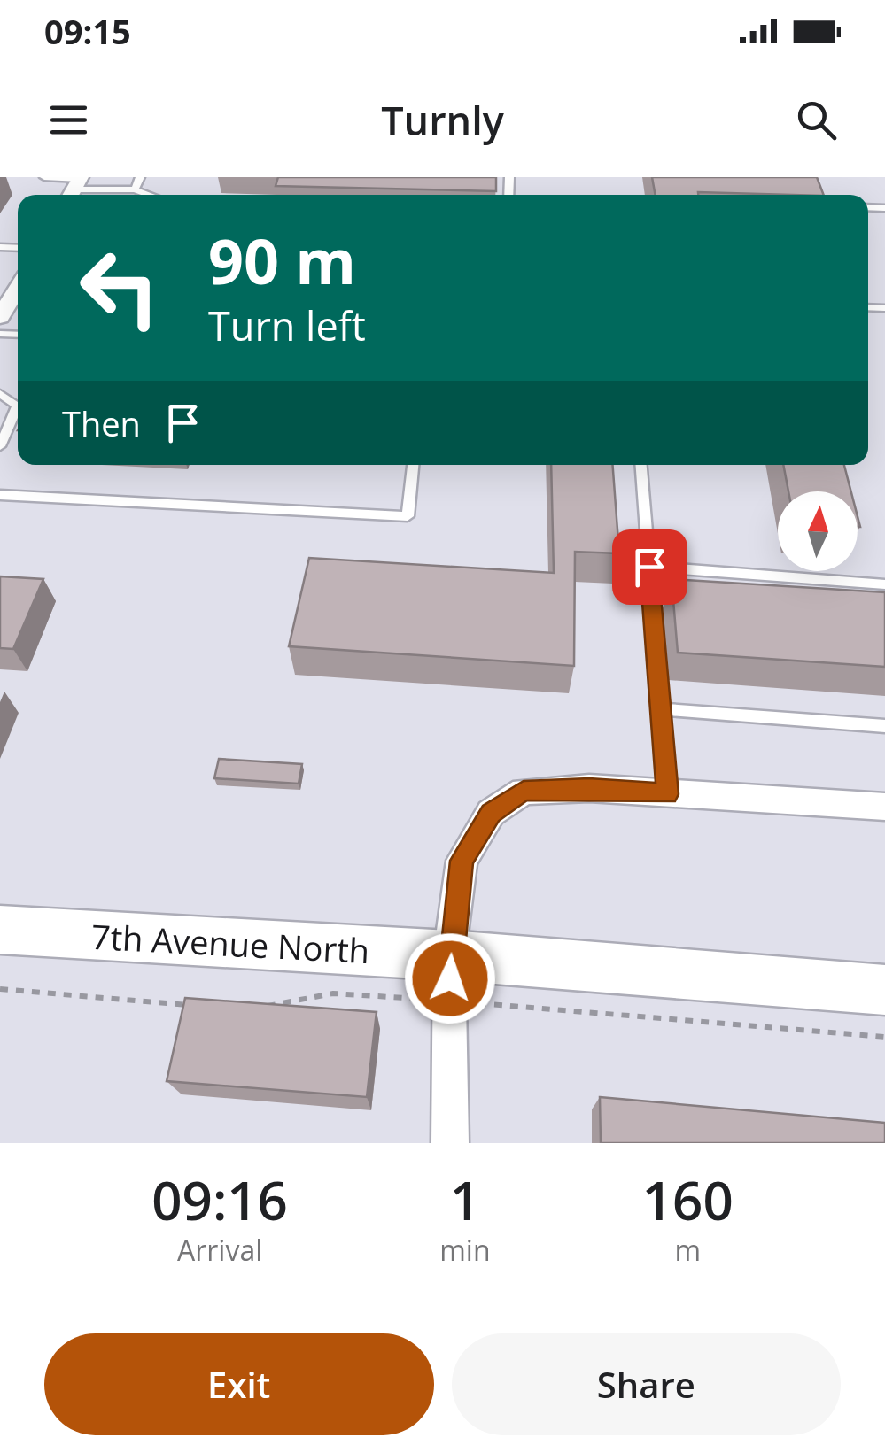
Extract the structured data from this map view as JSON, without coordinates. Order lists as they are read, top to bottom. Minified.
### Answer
{"streets":{"street":["7th Avenue North"]},"north":"top","page":{"status":"09:15","header":"Turnly","turn":["90 m","Turn left"],"then":"Then","eta":["09:16","Arrival","1","min","160","m"],"buttons":["Exit","Share"]}}
